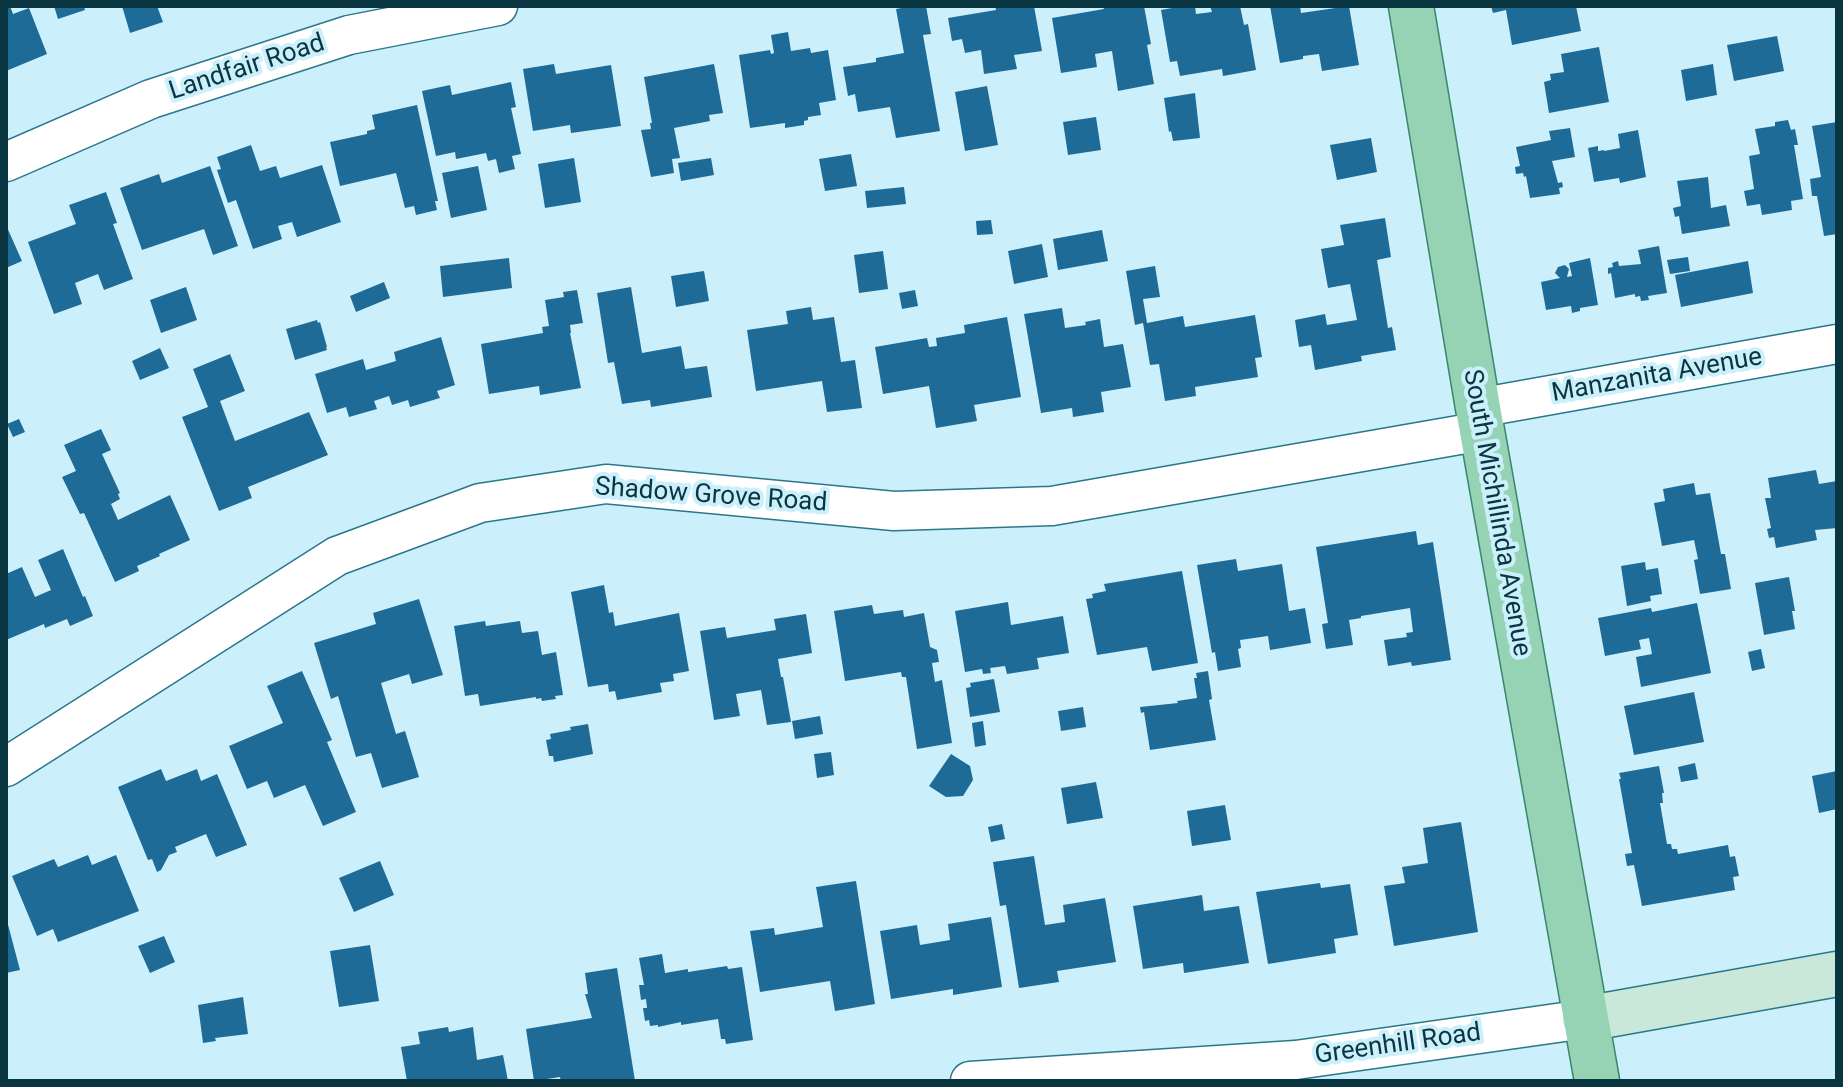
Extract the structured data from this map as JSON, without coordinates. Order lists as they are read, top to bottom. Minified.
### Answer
{"streets":{"main road":["South Michillinda Avenue"],"street":["Landfair Road","Manzanita Avenue","Shadow Grove Road","Greenhill Road"]},"crossings":[["Manzanita Avenue","Shadow Grove Road"],["Manzanita Avenue","South Michillinda Avenue"],["Shadow Grove Road","South Michillinda Avenue"],["South Michillinda Avenue","Greenhill Road"]]}
